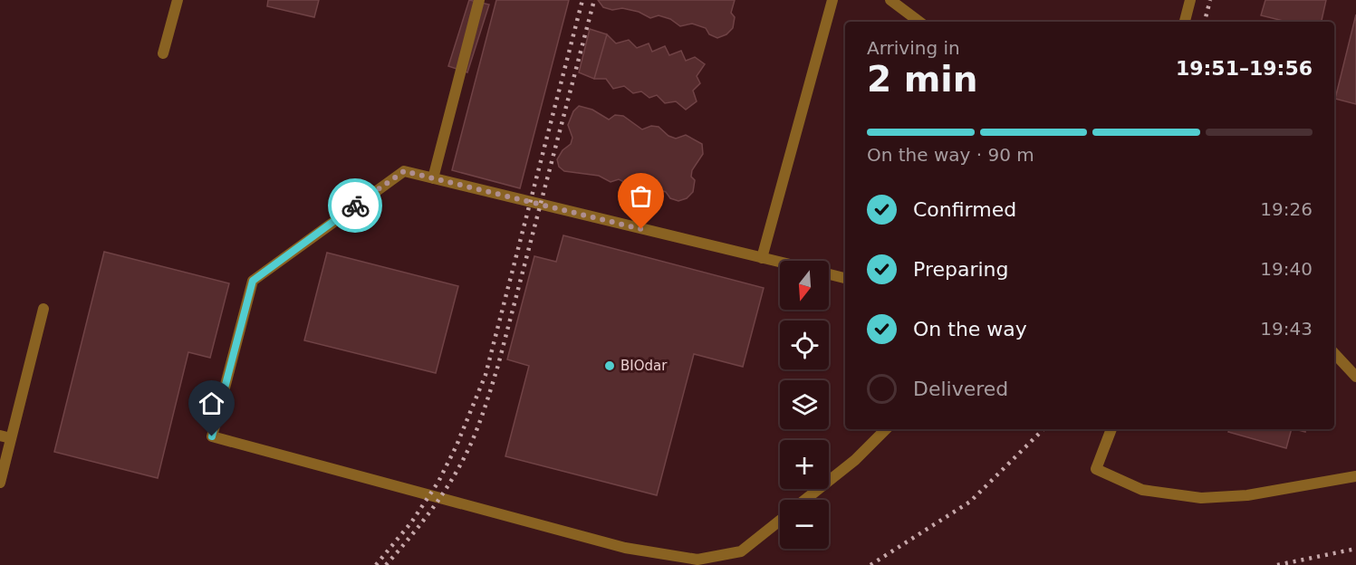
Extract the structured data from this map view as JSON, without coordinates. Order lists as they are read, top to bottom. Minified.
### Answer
{"places":["BIOdar"],"north":"bottom","page":{"heading":["2 min","Arriving in","19:51–19:56"],"bar":"On the way · 90 m","list":[["Confirmed","19:26"],["Preparing","19:40"],["On the way","19:43"],"Delivered"],"map_buttons":["+","−"]}}
